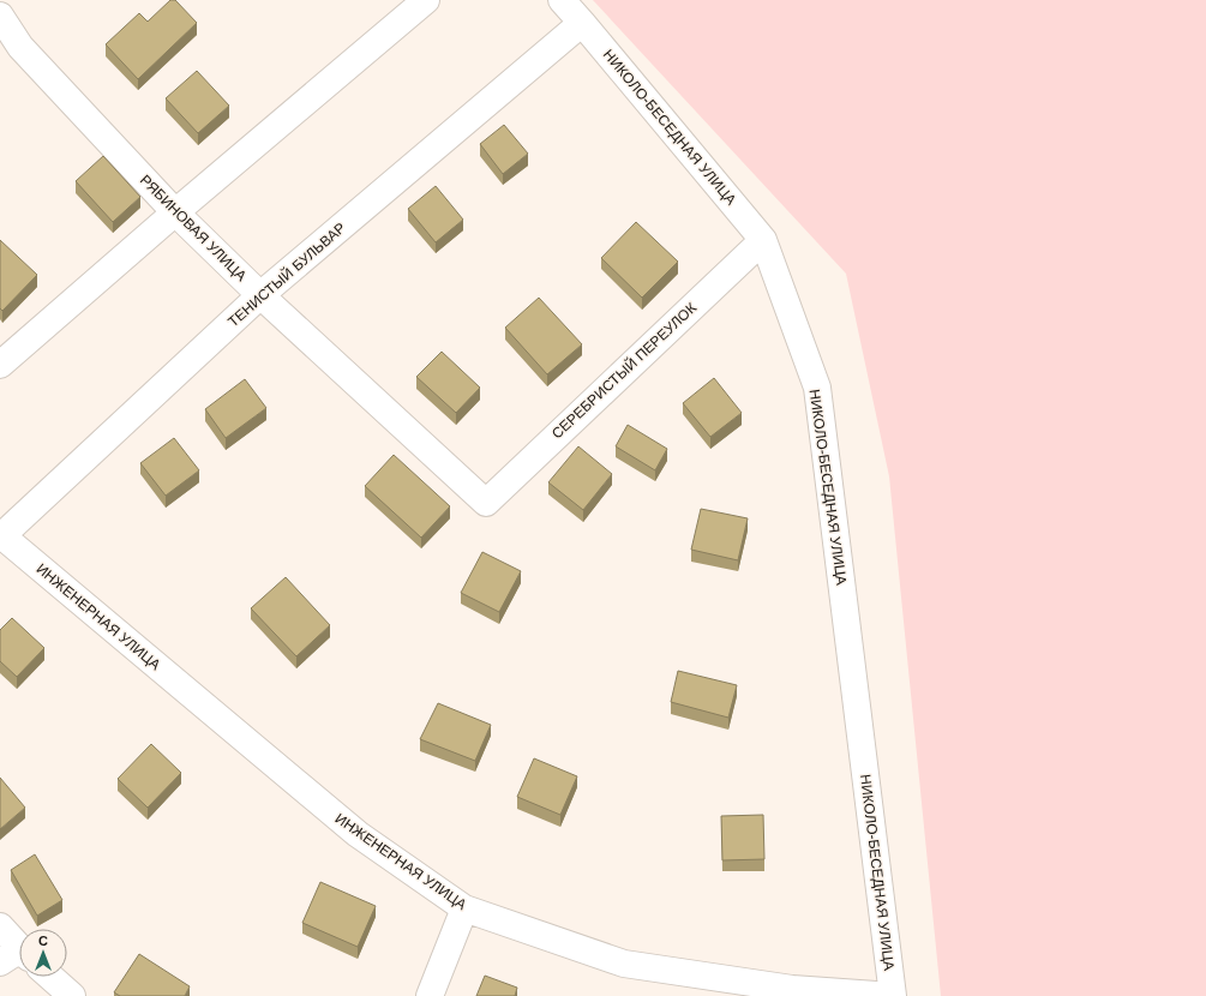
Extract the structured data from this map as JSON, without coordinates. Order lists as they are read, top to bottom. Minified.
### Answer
{"streets":{"street":["НИКОЛО-БЕСЕДНАЯ УЛИЦА","РЯБИНОВАЯ УЛИЦА","ТЕНИСТЫЙ БУЛЬВАР","СЕРЕБРИСТЫЙ ПЕРЕУЛОК","ИНЖЕНЕРНАЯ УЛИЦА"]},"crossings":[["НИКОЛО-БЕСЕДНАЯ УЛИЦА","ТЕНИСТЫЙ БУЛЬВАР"],["НИКОЛО-БЕСЕДНАЯ УЛИЦА","СЕРЕБРИСТЫЙ ПЕРЕУЛОК"],["НИКОЛО-БЕСЕДНАЯ УЛИЦА","ИНЖЕНЕРНАЯ УЛИЦА"],["РЯБИНОВАЯ УЛИЦА","ТЕНИСТЫЙ БУЛЬВАР"],["РЯБИНОВАЯ УЛИЦА","СЕРЕБРИСТЫЙ ПЕРЕУЛОК"],["ТЕНИСТЫЙ БУЛЬВАР","ИНЖЕНЕРНАЯ УЛИЦА"]],"north":"top"}
